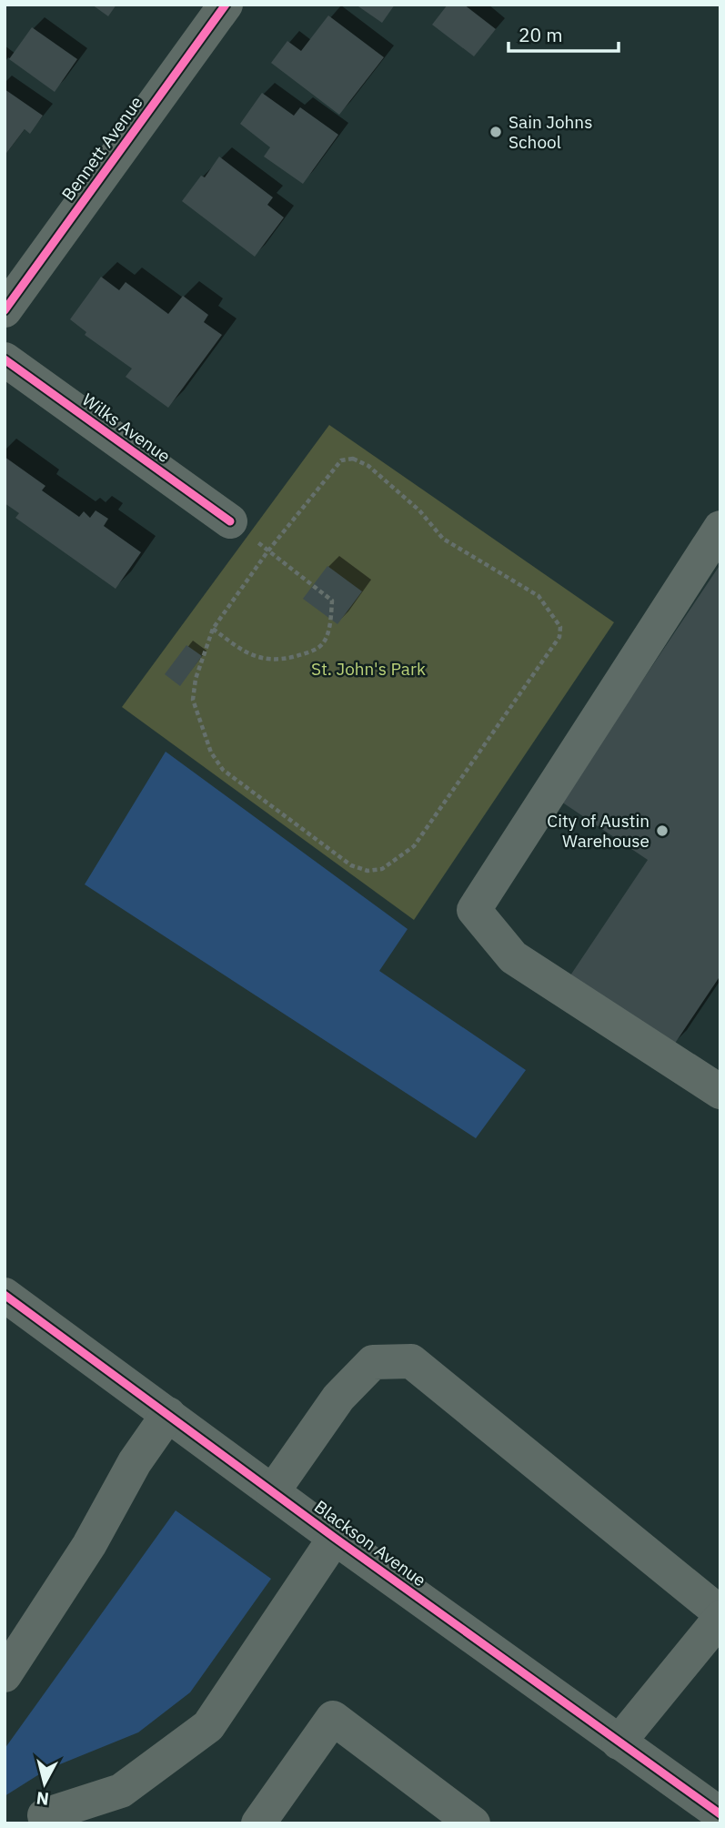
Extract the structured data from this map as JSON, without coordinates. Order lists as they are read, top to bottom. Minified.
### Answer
{"streets":{"street":["Bennett Avenue","Wilks Avenue","Blackson Avenue"]},"parks":["St. John's Park"],"places":["Sain Johns School","City of Austin Warehouse"],"scale_bar":"20 m","north":"bottom"}
